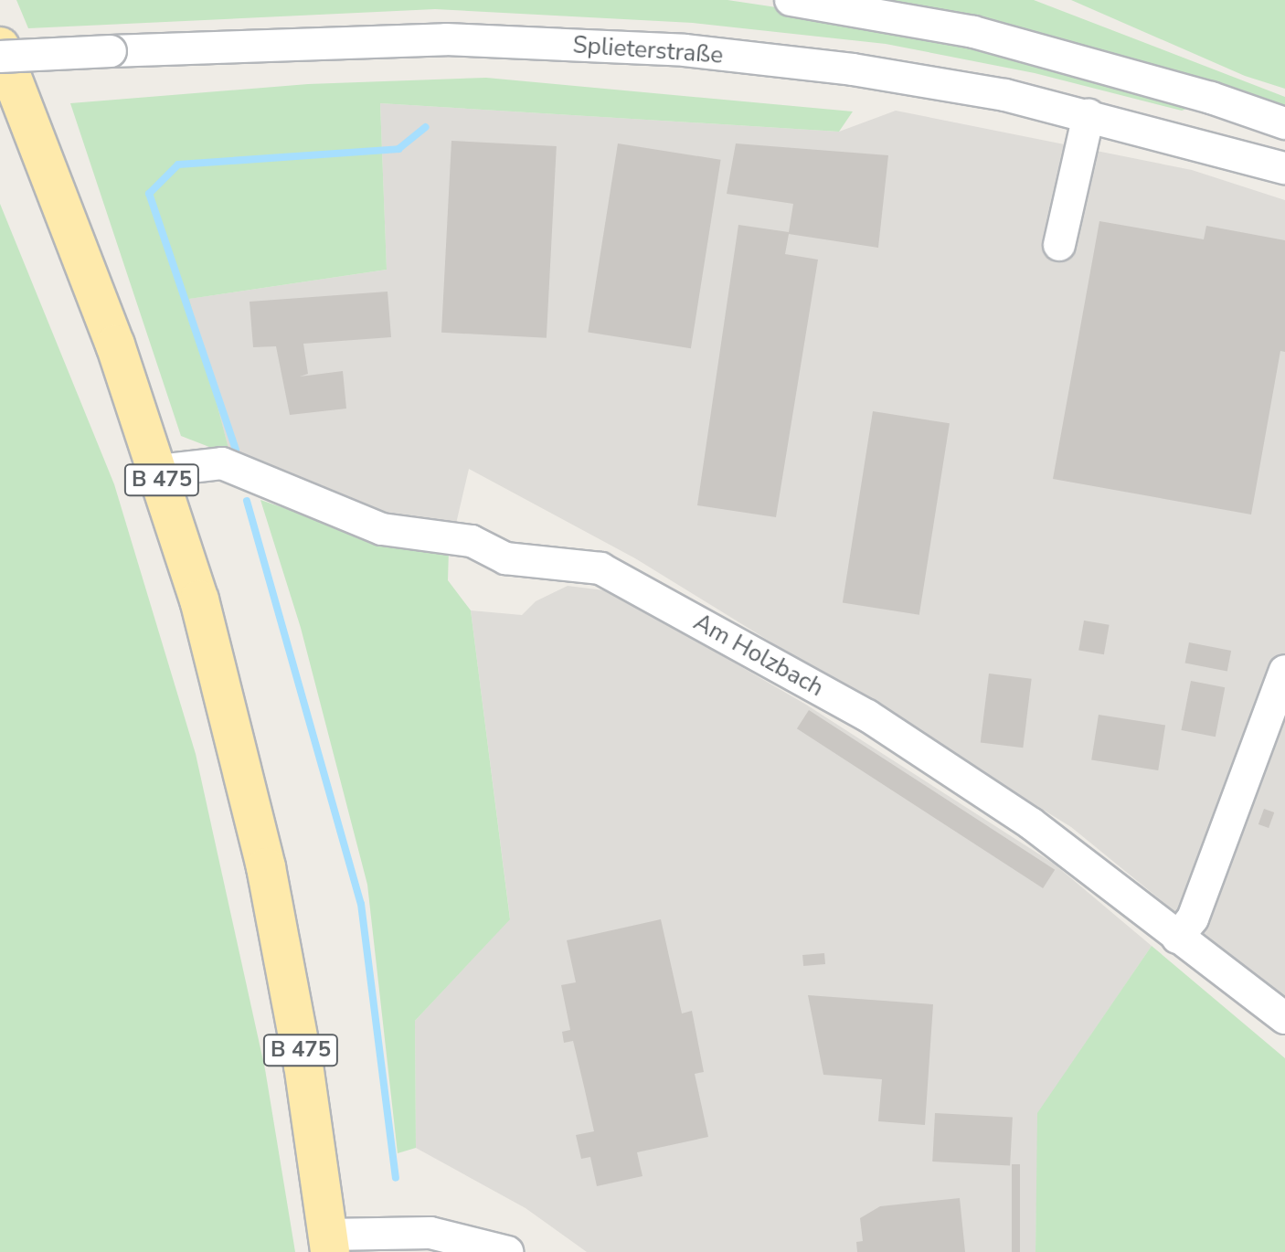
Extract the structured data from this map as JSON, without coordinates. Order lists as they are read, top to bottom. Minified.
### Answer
{"streets":{"main road":["B 475"],"street":["Splieterstraße","Am Holzbach"]},"crossings":[["B 475","Am Holzbach"]]}
